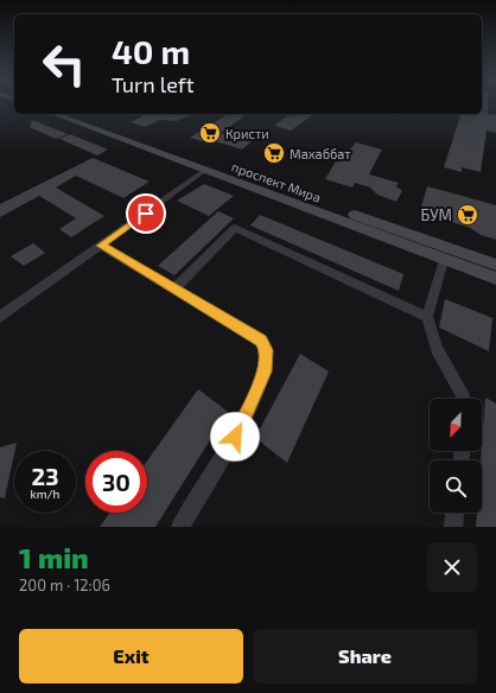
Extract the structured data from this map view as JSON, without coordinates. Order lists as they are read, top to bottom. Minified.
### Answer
{"streets":{"main road":["проспект Мира"]},"places":{"supermarket":["Кристи","Махаббат","БУМ"]},"north":"bottom left","page":{"turn":["40 m","Turn left"],"speed":"23 km/h","limit":"30","heading":["1 min","200 m · 12:06"],"buttons":["Exit","Share"]}}
